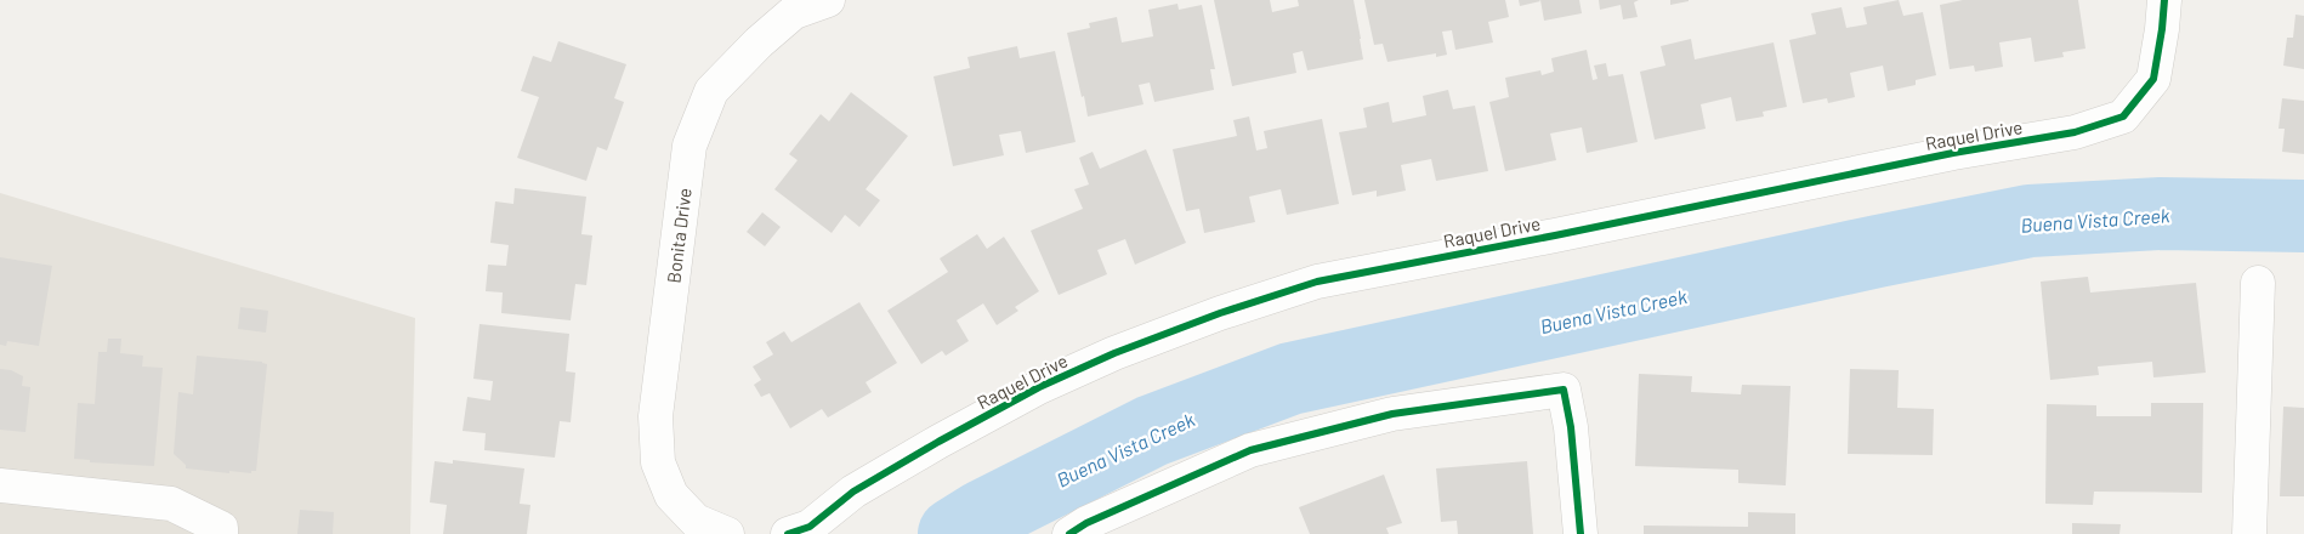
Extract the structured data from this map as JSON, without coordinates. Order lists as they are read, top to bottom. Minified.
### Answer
{"streets":{"street":["Raquel Drive","Bonita Drive"]},"water":["Buena Vista Creek"]}
